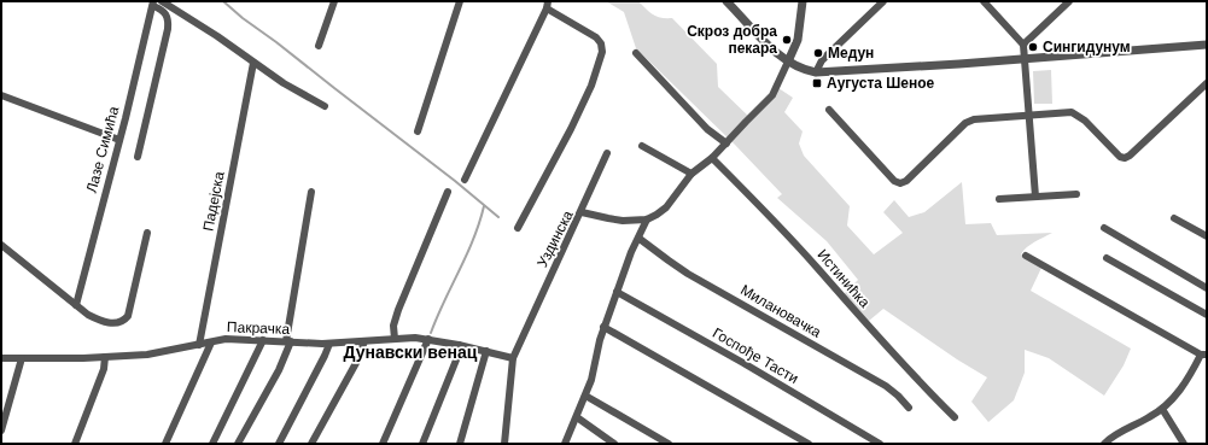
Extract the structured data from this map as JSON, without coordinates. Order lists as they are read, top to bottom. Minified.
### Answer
{"streets":{"street":["Лазе Симића","Падејска","Уздинска","Истинићка","Милановачка","Пакрачка","Госпође Тасти"]},"crossings":[["Падејска","Пакрачка"],["Уздинска","Пакрачка"]],"districts":["Дунавски венац"],"places":{"other":["Скроз добра пекара","Сингидунум","Медун"],"transit":["Аугуста Шеное"]}}
